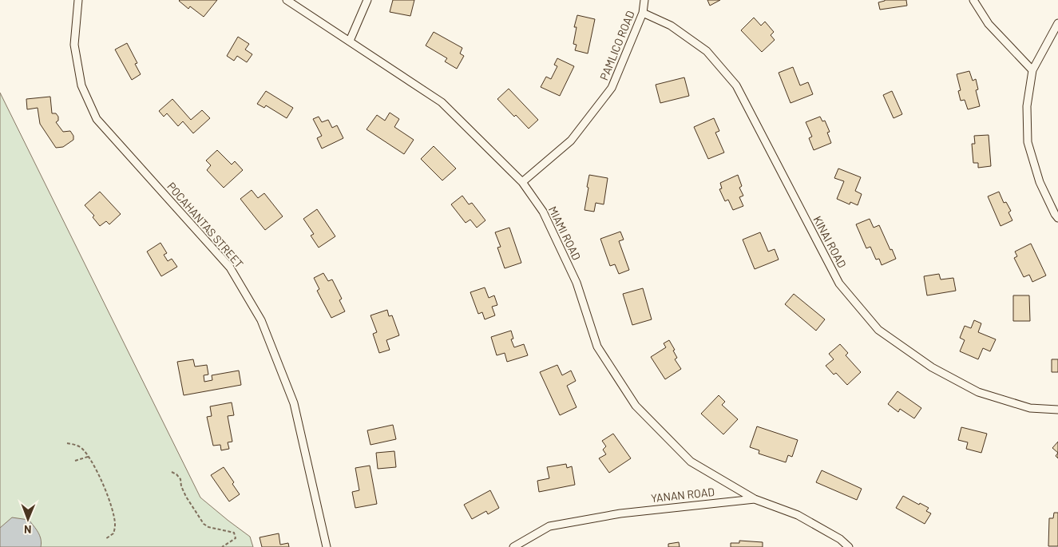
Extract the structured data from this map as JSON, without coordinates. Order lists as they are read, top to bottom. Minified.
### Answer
{"streets":{"street":["PAMLICO ROAD","POCAHANTAS STREET","MIAMI ROAD","KINAI ROAD","YANAN ROAD"]},"crossings":[["PAMLICO ROAD","MIAMI ROAD"],["PAMLICO ROAD","KINAI ROAD"],["MIAMI ROAD","YANAN ROAD"]],"north":"bottom"}
